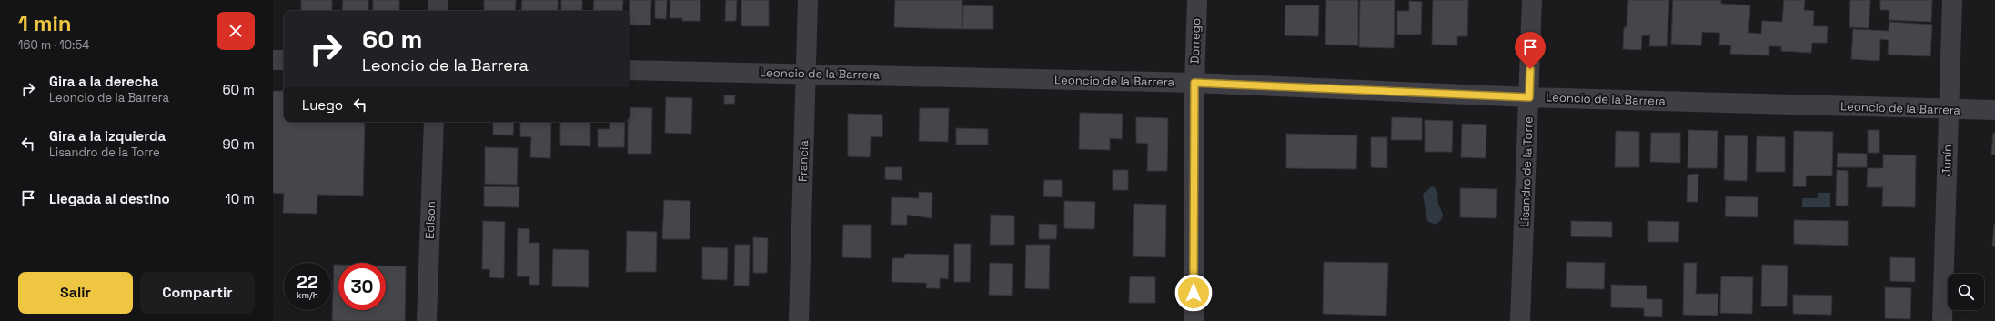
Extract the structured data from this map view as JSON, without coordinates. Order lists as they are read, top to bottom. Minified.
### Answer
{"streets":{"street":["Dorrego","Leoncio de la Barrera","Junín","Francia","Lisandro de la Torre","Edison"]},"crossings":[["Dorrego","Leoncio de la Barrera"],["Leoncio de la Barrera","Junín"],["Leoncio de la Barrera","Francia"],["Leoncio de la Barrera","Lisandro de la Torre"]],"page":{"heading":["1 min","160 m · 10:54"],"turn":["60 m","Leoncio de la Barrera"],"list":[{"name":"Gira a la derecha","note":"Leoncio de la Barrera","value":"60 m"},{"name":"Gira a la izquierda","note":"Lisandro de la Torre","value":"90 m"},{"name":"Llegada al destino","value":"10 m"}],"then":"Luego","speed":"22 km/h","limit":"30","buttons":["Salir","Compartir"]}}
